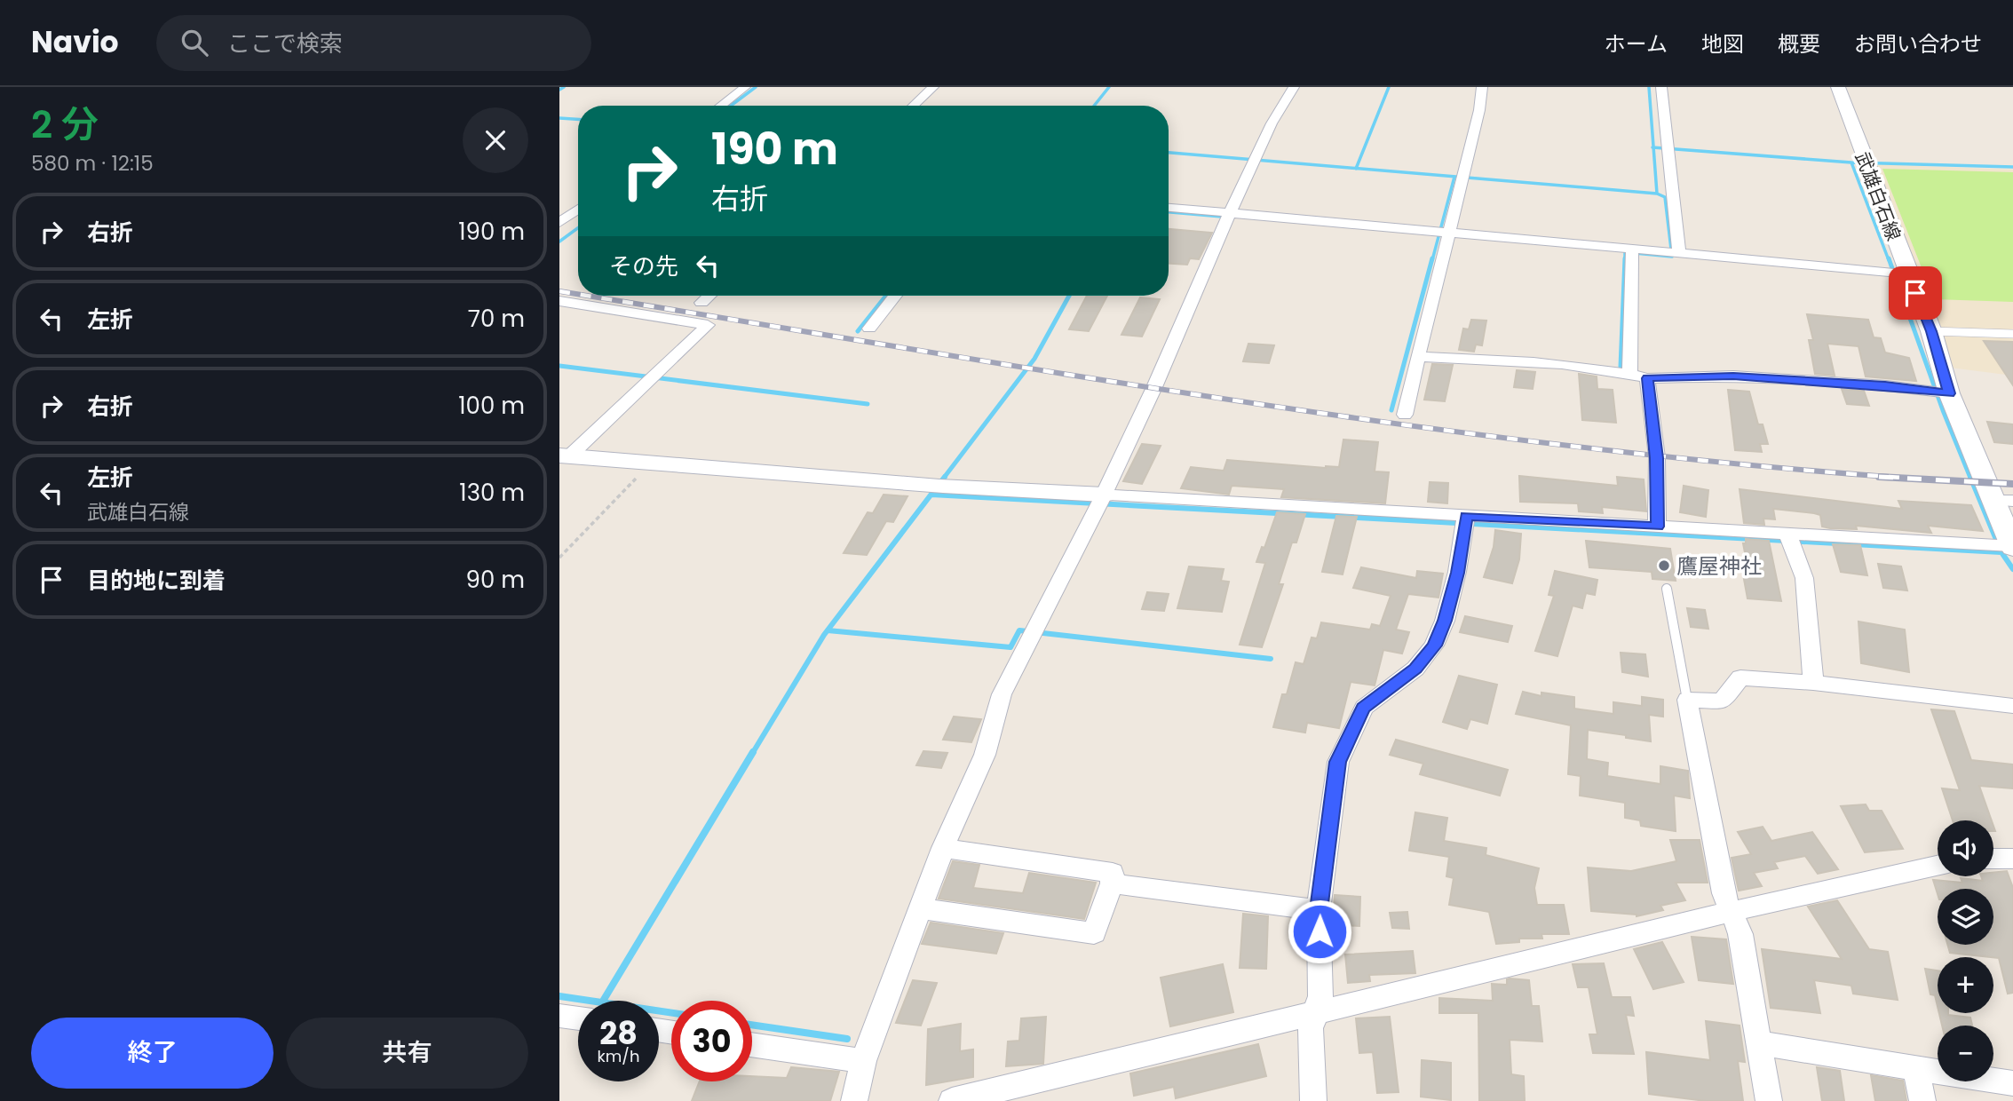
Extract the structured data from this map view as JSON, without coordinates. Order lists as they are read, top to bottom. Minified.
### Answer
{"streets":{"main road":["武雄白石線"]},"places":["鷹屋神社"],"page":{"header":"Navio","search":"ここで検索","nav":["ホーム","地図","概要","お問い合わせ"],"heading":["2 分","580 m · 12:15"],"turn":["190 m","右折"],"list":[{"name":"右折","value":"190 m"},{"name":"左折","value":"70 m"},{"name":"右折","value":"100 m"},{"name":"左折","note":"武雄白石線","value":"130 m"},{"name":"目的地に到着","value":"90 m"}],"then":"その先","map_buttons":["+","−"],"speed":"28 km/h","limit":"30","buttons":["終了","共有"]}}
